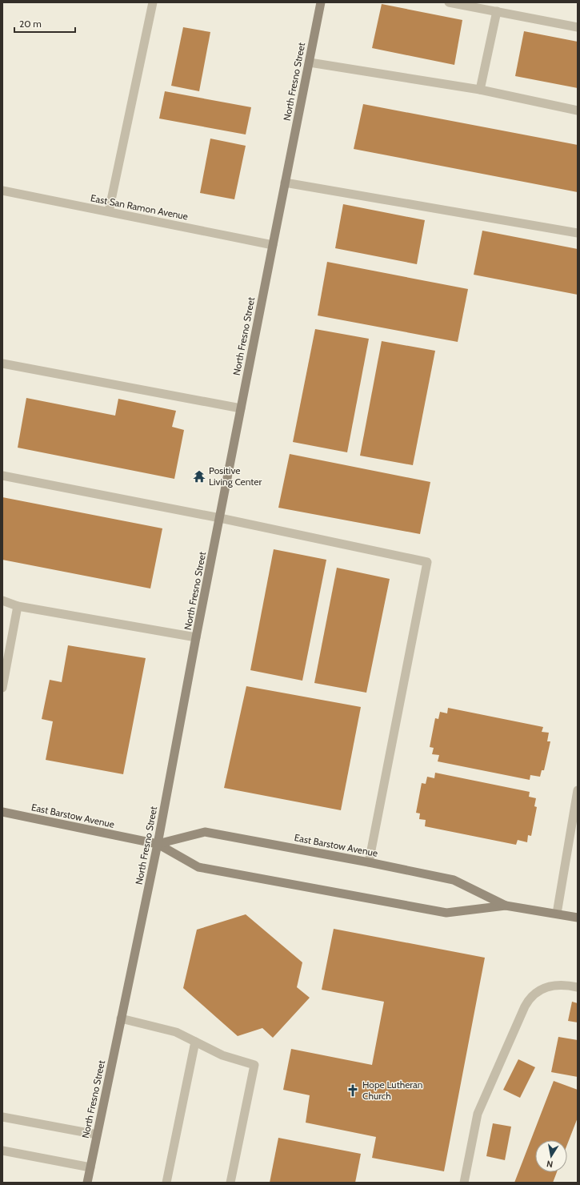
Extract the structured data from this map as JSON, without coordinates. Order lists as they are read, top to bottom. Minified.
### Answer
{"streets":{"main road":["North Fresno Street","East Barstow Avenue"],"street":["East San Ramon Avenue"]},"crossings":[["North Fresno Street","East San Ramon Avenue"],["North Fresno Street","East Barstow Avenue"]],"places":{"temple":["Positive Living Center"],"church":["Hope Lutheran Church"]},"scale_bar":"20 m","north":"bottom"}
